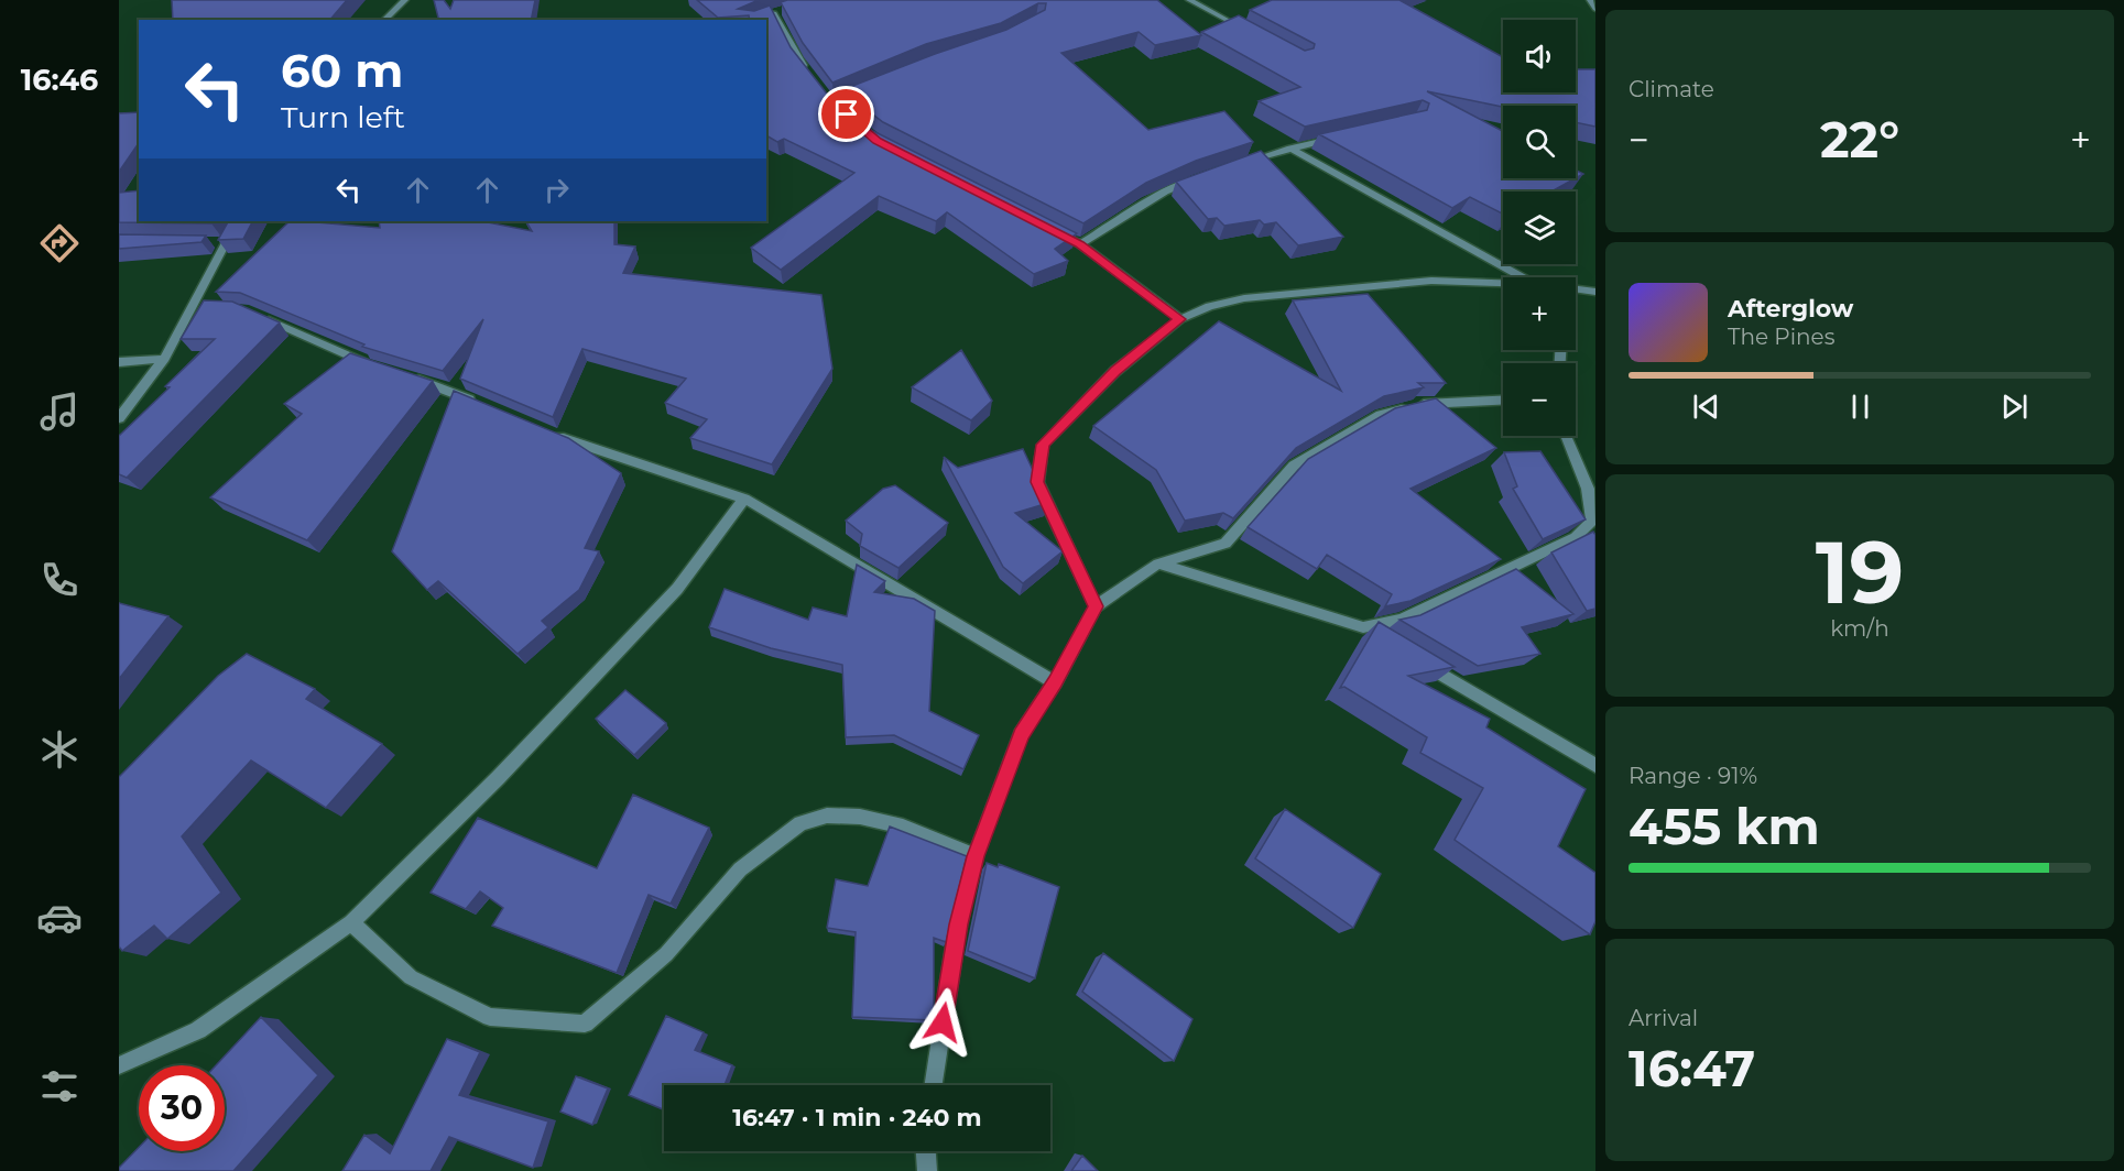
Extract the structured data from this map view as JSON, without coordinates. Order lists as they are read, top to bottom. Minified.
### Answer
{"page":{"tabs":"16:46","tile":["Climate",["19","km/h"],["Range · 91%","455 km"],["Arrival","16:47"]],"map_buttons":["+","−"],"turn":["60 m","Turn left"],"heat":["−","22°","+"],"song":["Afterglow","The Pines"],"limit":"30","trip":"16:47 · 1 min · 240 m"}}
